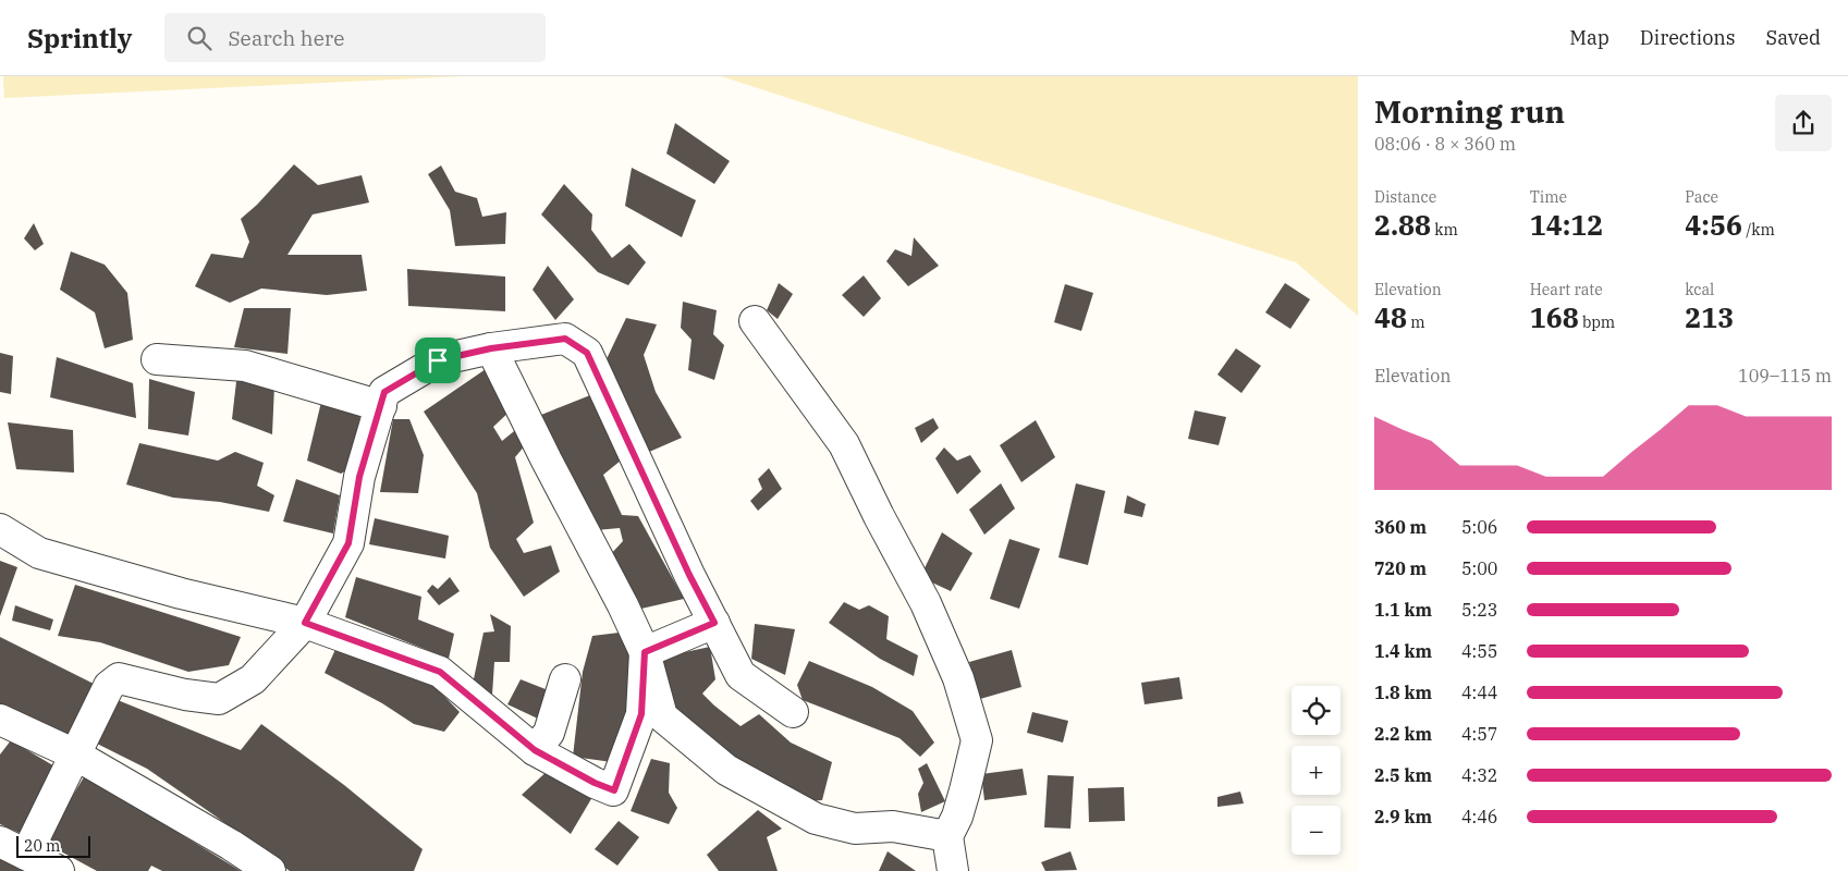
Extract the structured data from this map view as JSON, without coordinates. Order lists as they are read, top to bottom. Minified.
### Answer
{"scale_bar":"20 m","page":{"header":"Sprintly","search":"Search here","nav":["Map","Directions","Saved"],"heading":["Morning run","08:06 · 8 × 360 m"],"stats":[["Distance","2.88 km"],["Time","14:12"],["Pace","4:56 /km"],["Elevation","48 m"],["Heart rate","168 bpm"],["kcal","213"]],"chart":["Elevation","109–115 m"],"list":[{"name":"360 m","note":"5:06"},{"name":"720 m","note":"5:00"},{"name":"1.1 km","note":"5:23"},{"name":"1.4 km","note":"4:55"},{"name":"1.8 km","note":"4:44"},{"name":"2.2 km","note":"4:57"},{"name":"2.5 km","note":"4:32"},{"name":"2.9 km","note":"4:46"}],"map_buttons":["+","−"],"scale":"20 m"}}
